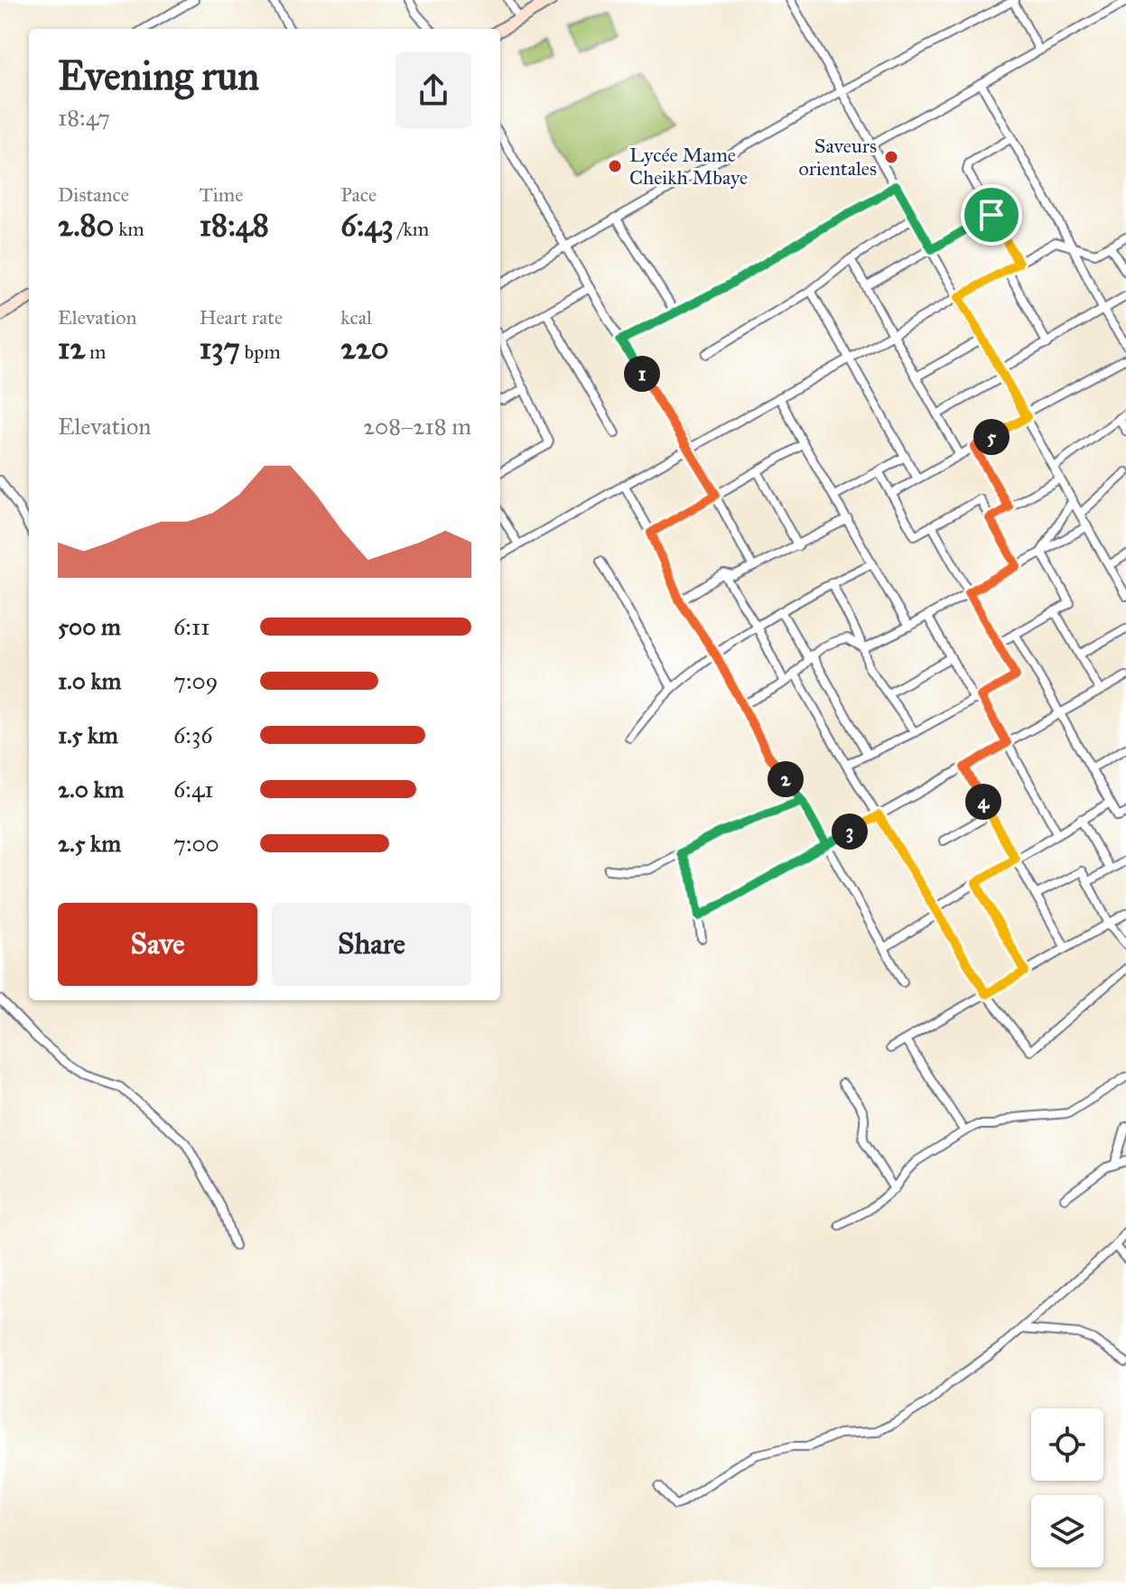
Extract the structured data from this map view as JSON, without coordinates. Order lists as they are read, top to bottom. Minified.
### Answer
{"places":["Saveurs orientales","Lycée Mame Cheikh Mbaye"],"page":{"heading":["Evening run","18:47"],"stats":[["Distance","2.80 km"],["Time","18:48"],["Pace","6:43 /km"],["Elevation","12 m"],["Heart rate","137 bpm"],["kcal","220"]],"pins":["1","5","2","4","3"],"chart":["Elevation","208–218 m"],"list":[{"name":"500 m","note":"6:11"},{"name":"1.0 km","note":"7:09"},{"name":"1.5 km","note":"6:36"},{"name":"2.0 km","note":"6:41"},{"name":"2.5 km","note":"7:00"}],"buttons":["Save","Share"]}}
